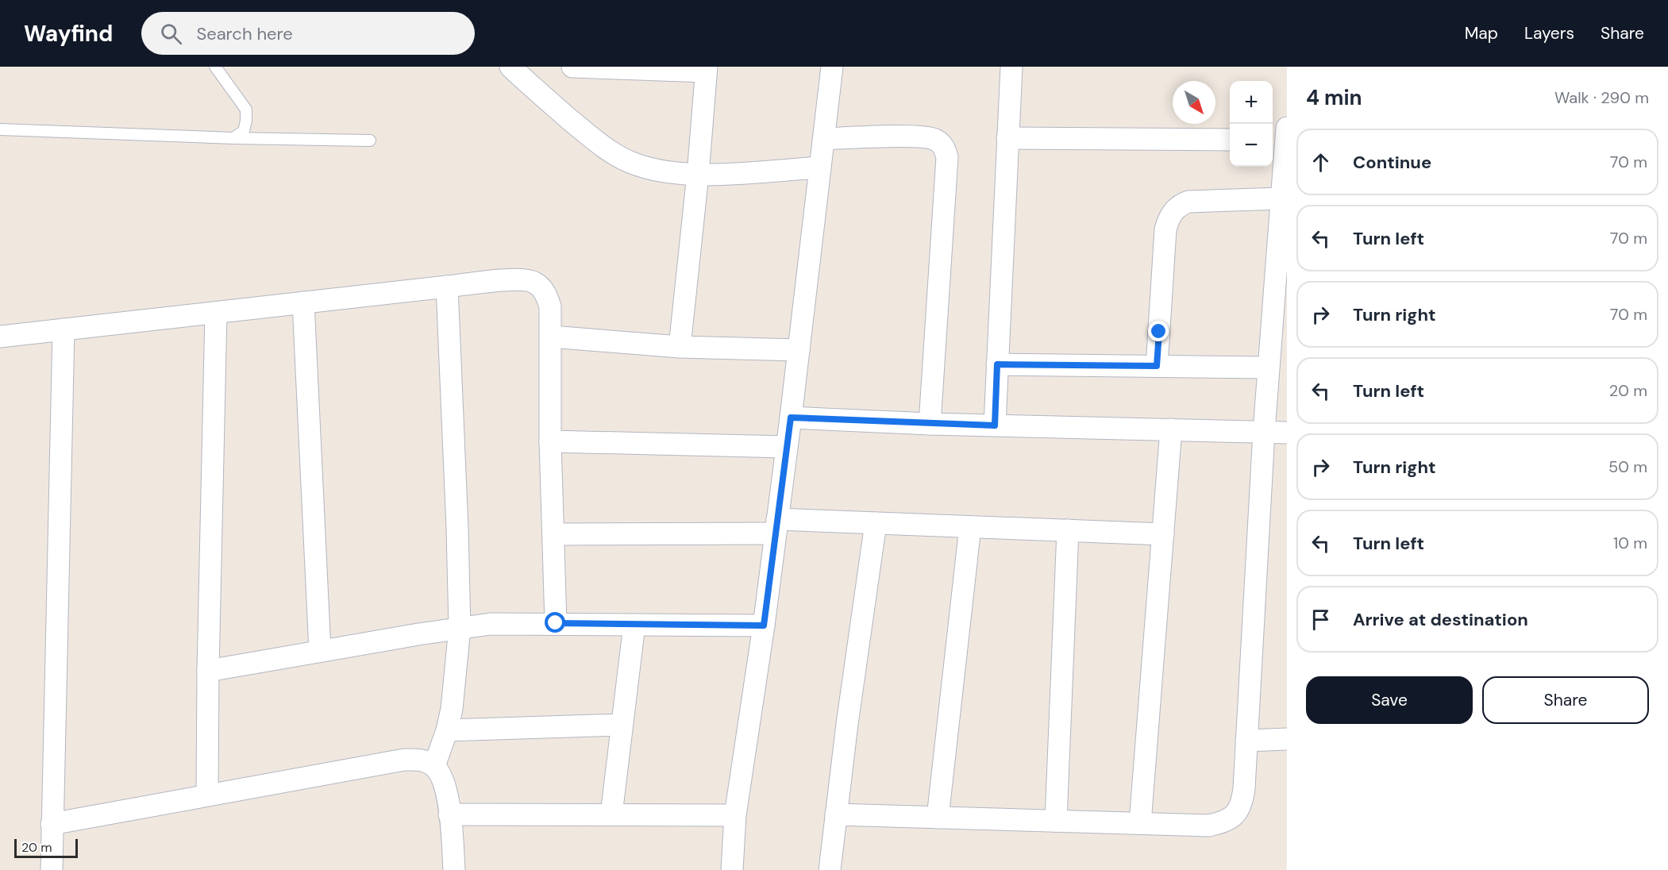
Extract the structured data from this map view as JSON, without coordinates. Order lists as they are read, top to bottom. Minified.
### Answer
{"scale_bar":"20 m","north":"bottom right","page":{"header":"Wayfind","search":"Search here","nav":["Map","Layers","Share"],"heading":["4 min","Walk · 290 m"],"map_buttons":["+","−"],"list":[["Continue","70 m"],["Turn left","70 m"],["Turn right","70 m"],["Turn left","20 m"],["Turn right","50 m"],["Turn left","10 m"],"Arrive at destination"],"buttons":["Save","Share"],"scale":"20 m"}}
